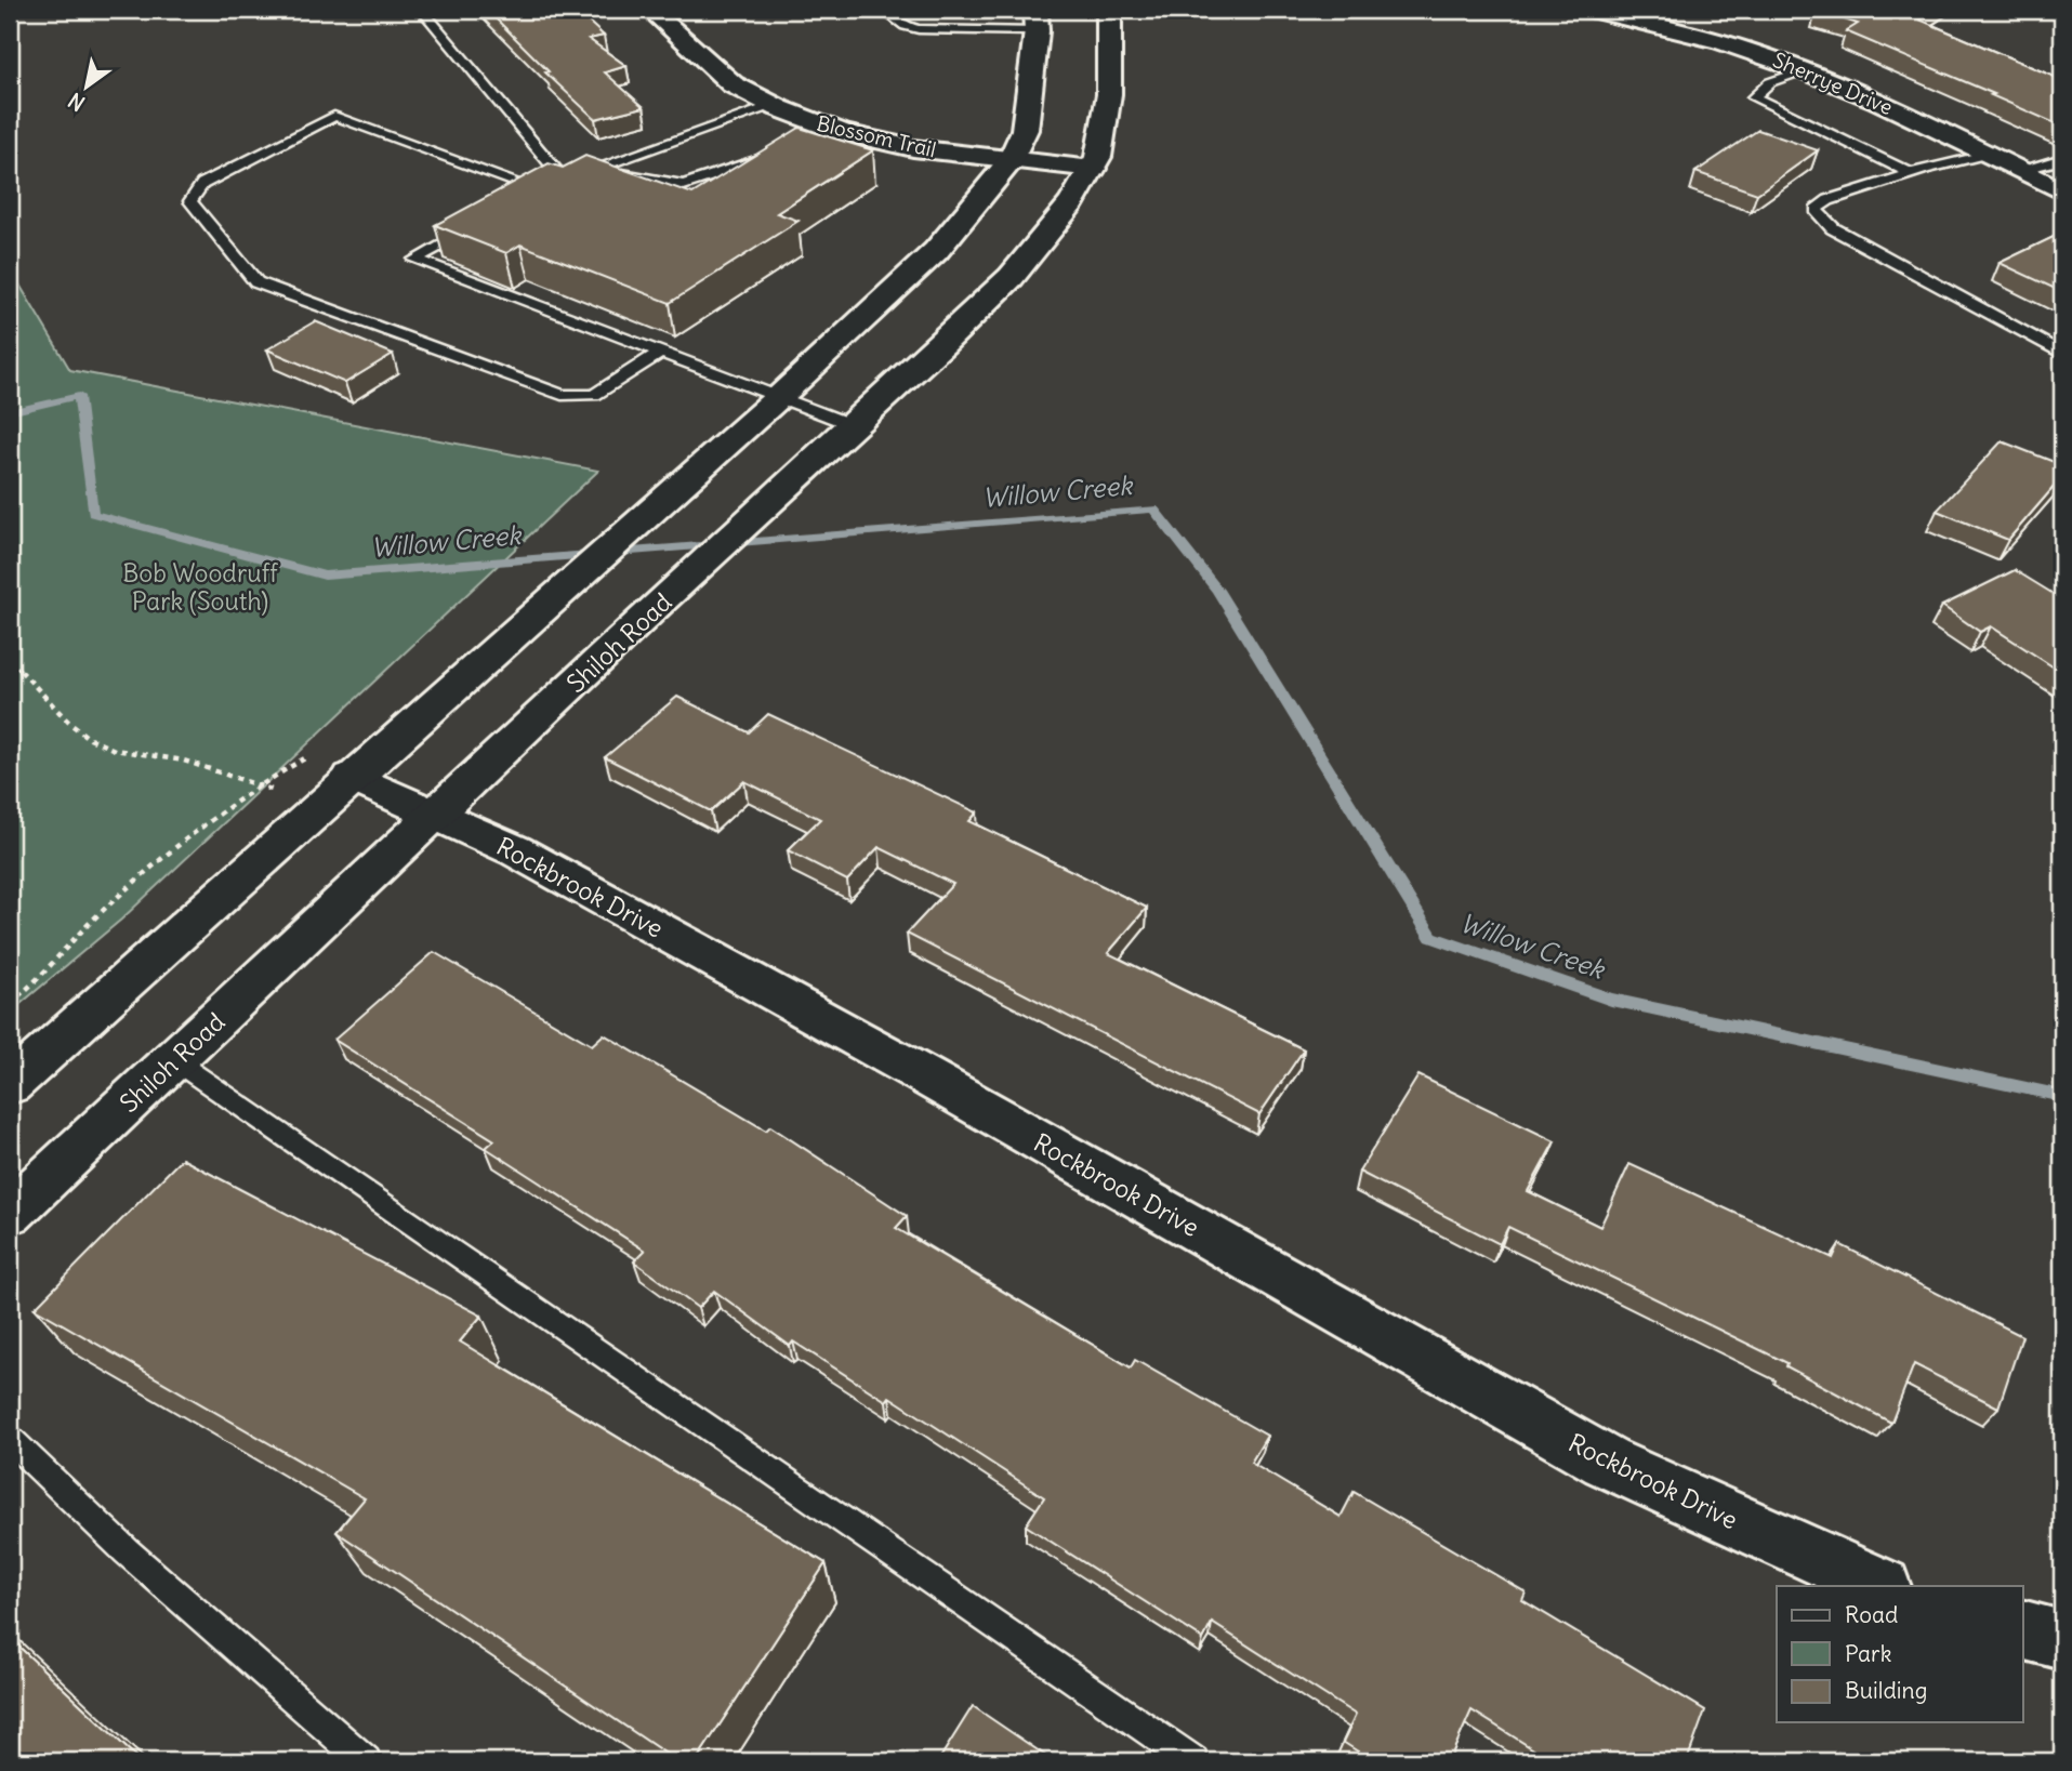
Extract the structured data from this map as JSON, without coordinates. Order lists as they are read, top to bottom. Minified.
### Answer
{"streets":{"main road":["Sherrye Drive","Blossom Trail","Shiloh Road","Rockbrook Drive"]},"crossings":[["Blossom Trail","Shiloh Road"],["Shiloh Road","Rockbrook Drive"]],"water":["Willow Creek"],"parks":["Bob Woodruff Park (South)"],"legend":["Road","Park","Building"],"north":"bottom left"}
